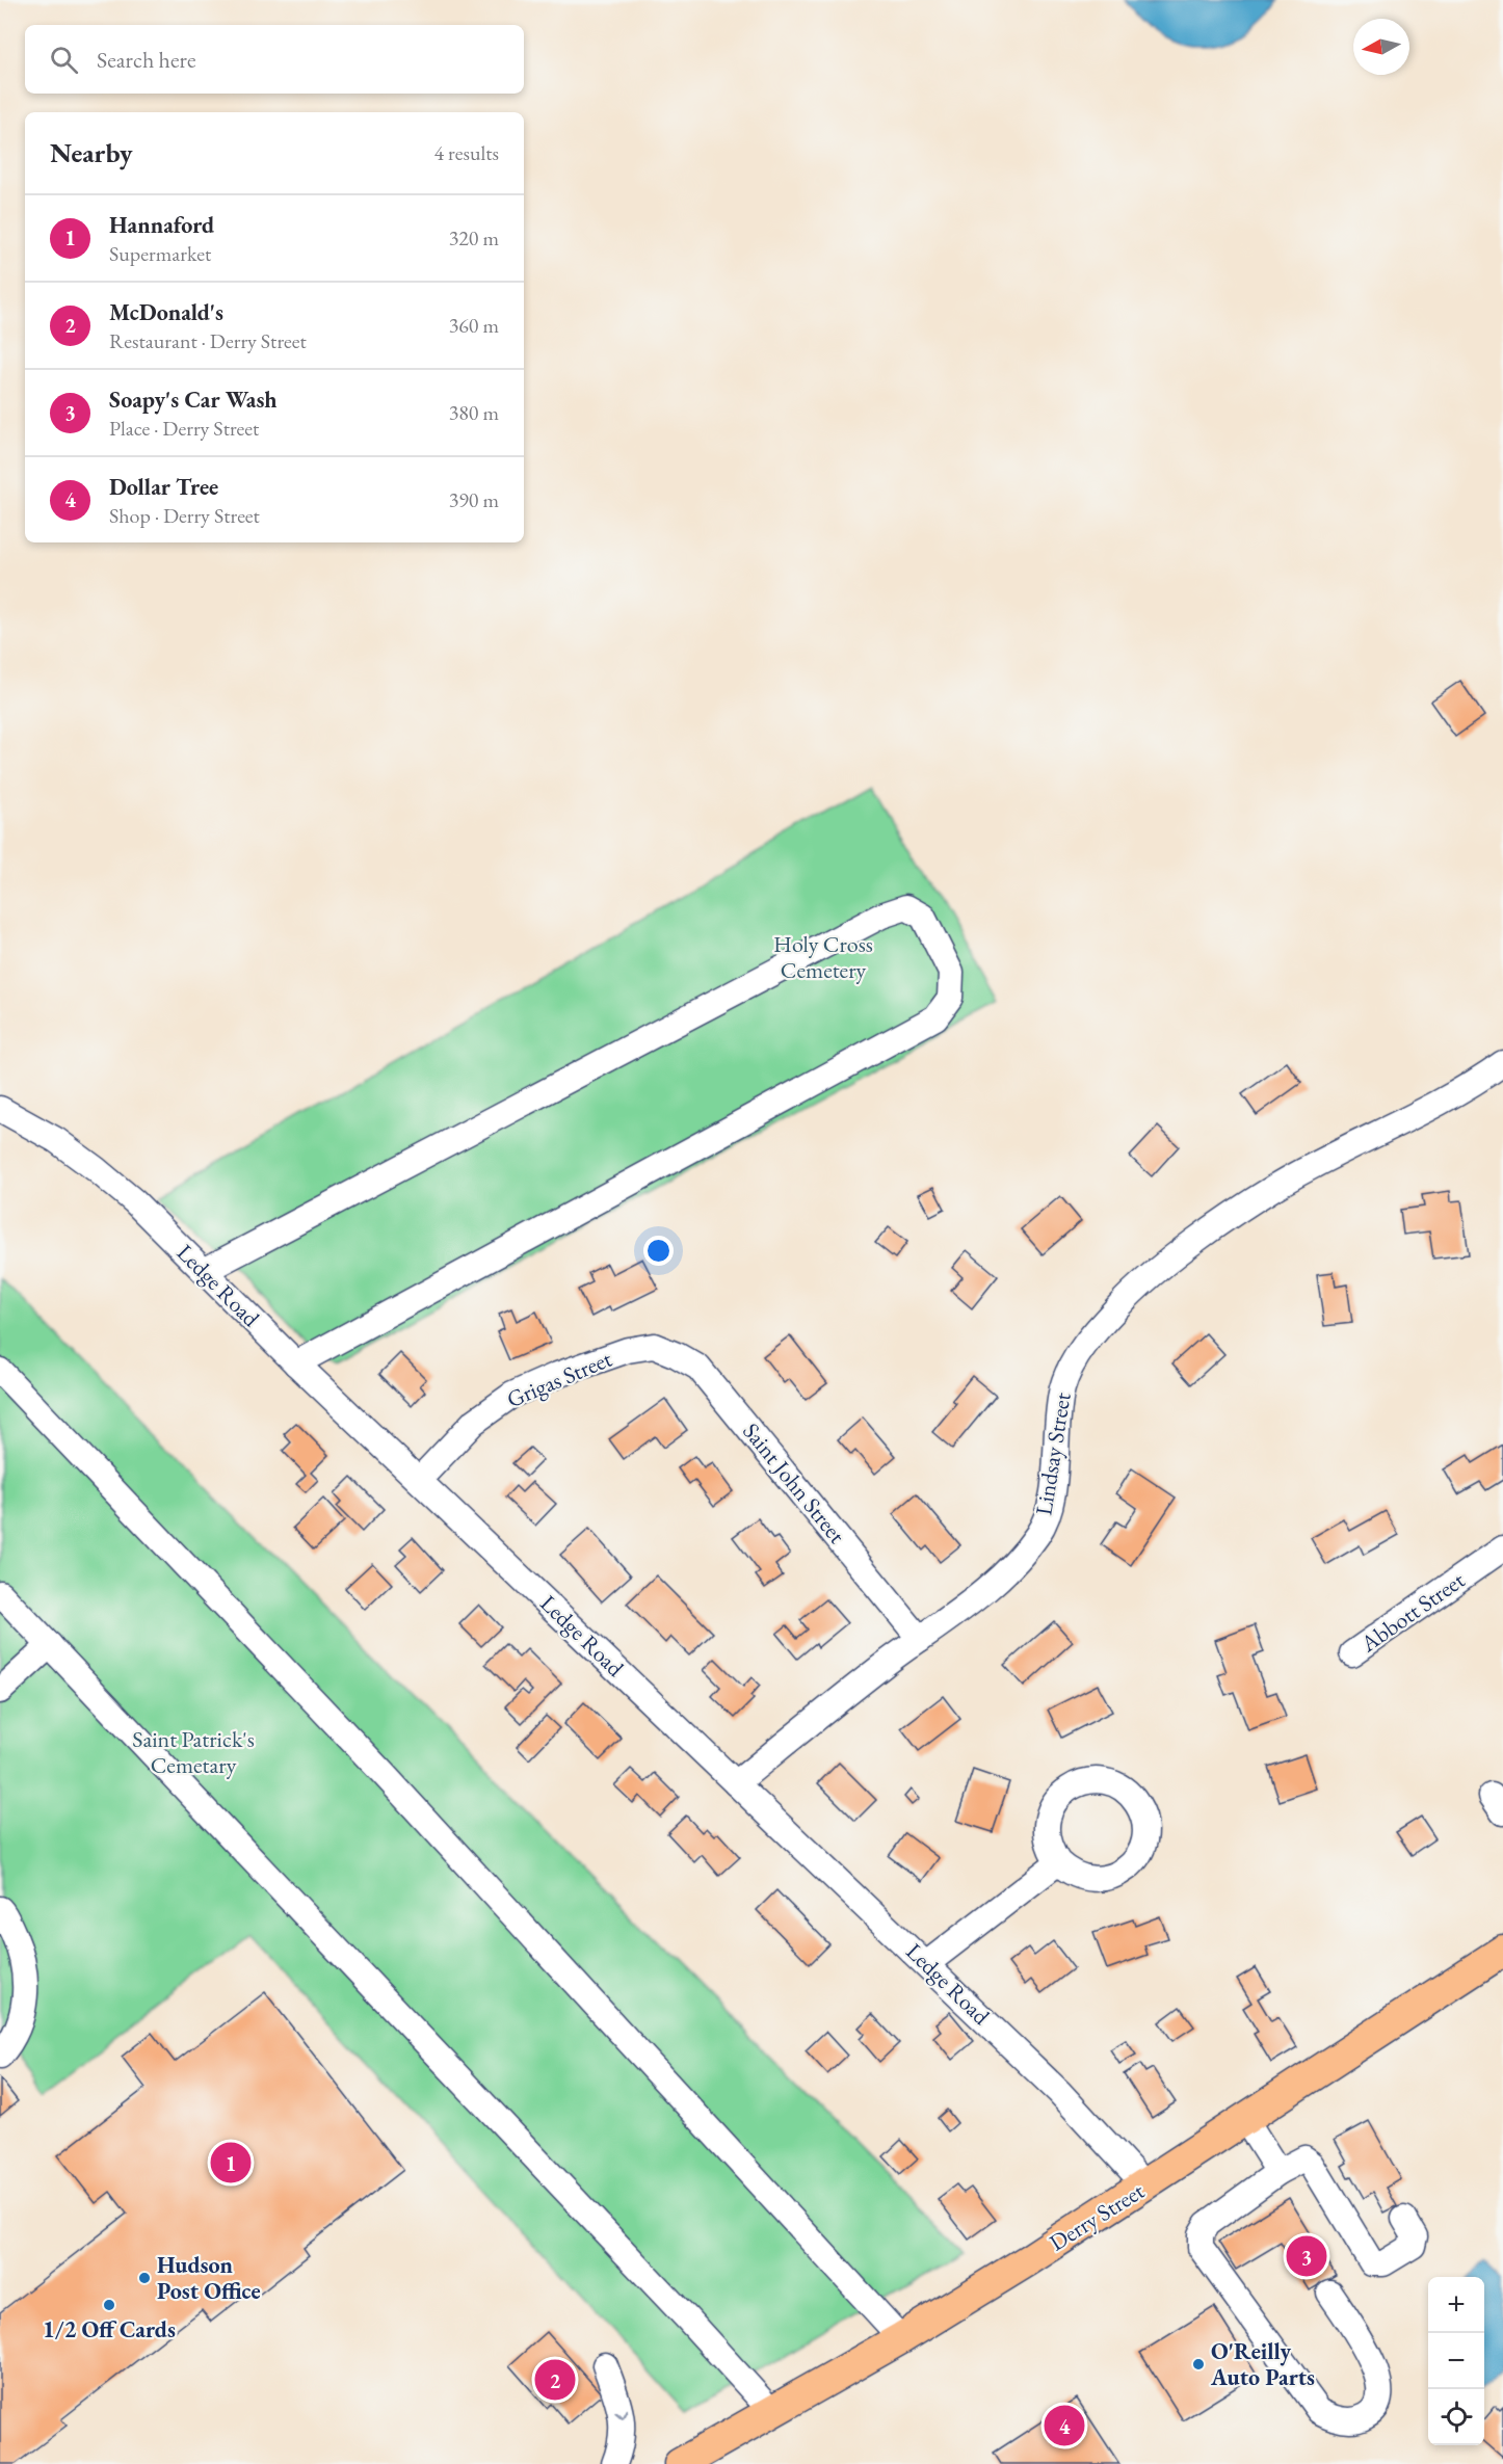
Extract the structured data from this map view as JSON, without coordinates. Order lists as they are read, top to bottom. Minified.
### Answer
{"streets":{"main road":["Derry Street"],"street":["Ledge Road","Grigas Street","Lindsay Street","Saint John Street","Abbott Street"]},"crossings":[["Ledge Road","Grigas Street"],["Ledge Road","Lindsay Street"],["Ledge Road","Derry Street"],["Grigas Street","Saint John Street"],["Lindsay Street","Saint John Street"]],"parks":["Holy Cross Cemetery","Saint Patrick's Cemetary"],"places":["Hudson Post Office","1/2 Off Cards","O'Reilly Auto Parts"],"north":"left","page":{"search":"Search here","heading":["Nearby","4 results"],"list":[{"mark":"1","name":"Hannaford","note":"Supermarket","value":"320 m"},{"mark":"2","name":"McDonald's","note":"Restaurant · Derry Street","value":"360 m"},{"mark":"3","name":"Soapy's Car Wash","note":"Place · Derry Street","value":"380 m"},{"mark":"4","name":"Dollar Tree","note":"Shop · Derry Street","value":"390 m"}],"pins":["1","3","2","4"],"map_buttons":["+","−"]}}
